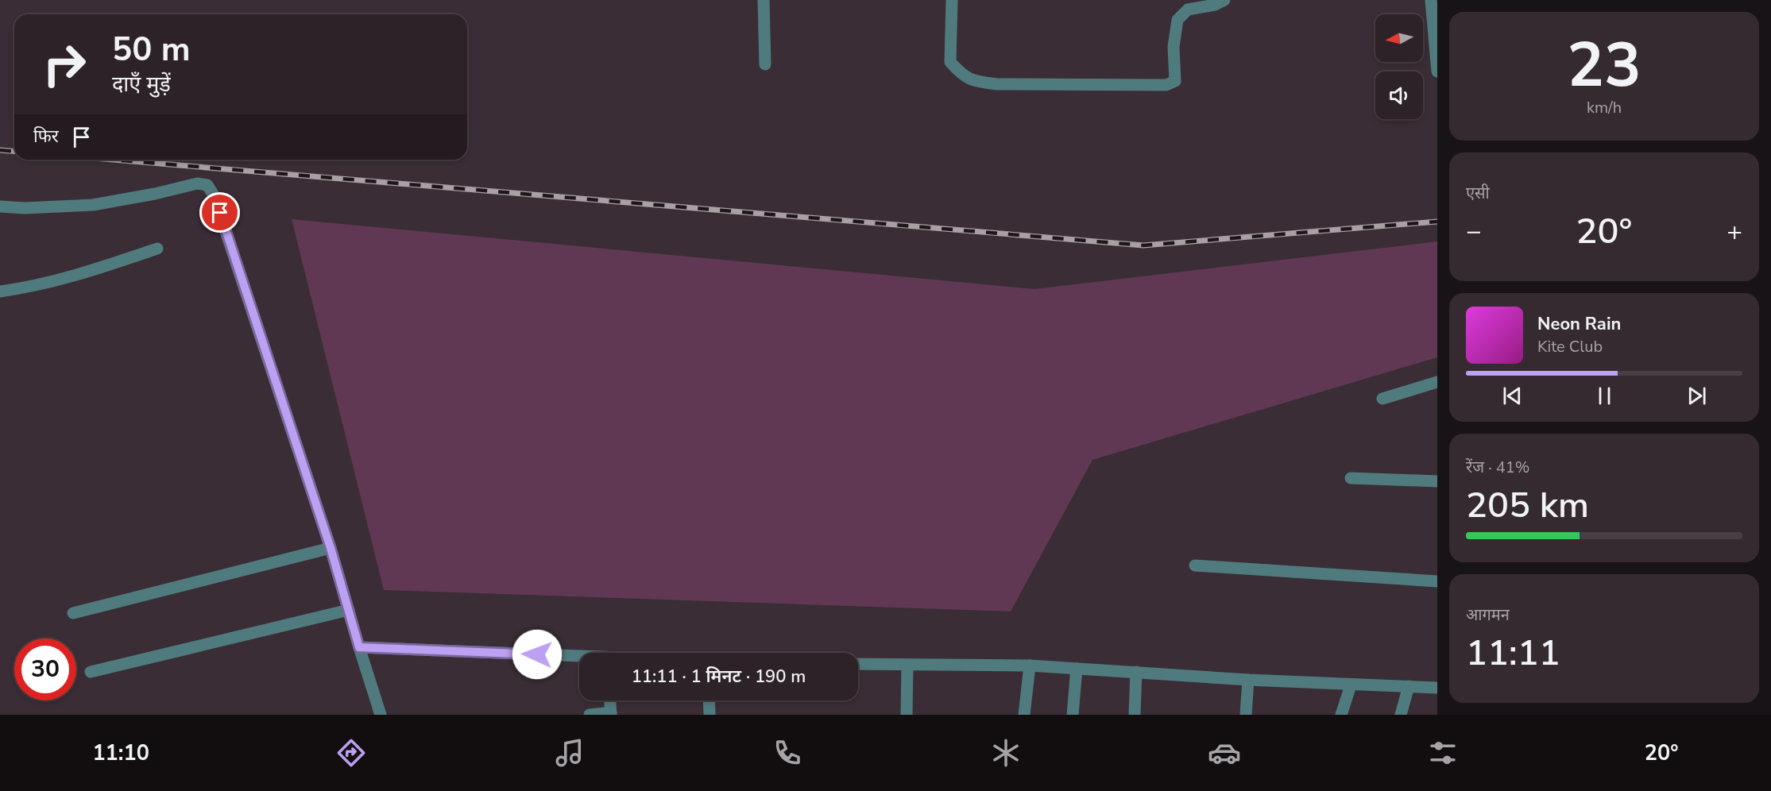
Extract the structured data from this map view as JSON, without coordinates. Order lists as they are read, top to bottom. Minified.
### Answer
{"north":"left","page":{"tile":[["23","km/h"],"एसी",["रेंज · 41%","205 km"],["आगमन","11:11"]],"turn":["50 m","दाएँ मुड़ें"],"then":"फिर","heat":["−","20°","+"],"song":["Neon Rain","Kite Club"],"limit":"30","trip":"11:11 · 1 मिनट · 190 m","tabs":["11:10","20°"]}}
